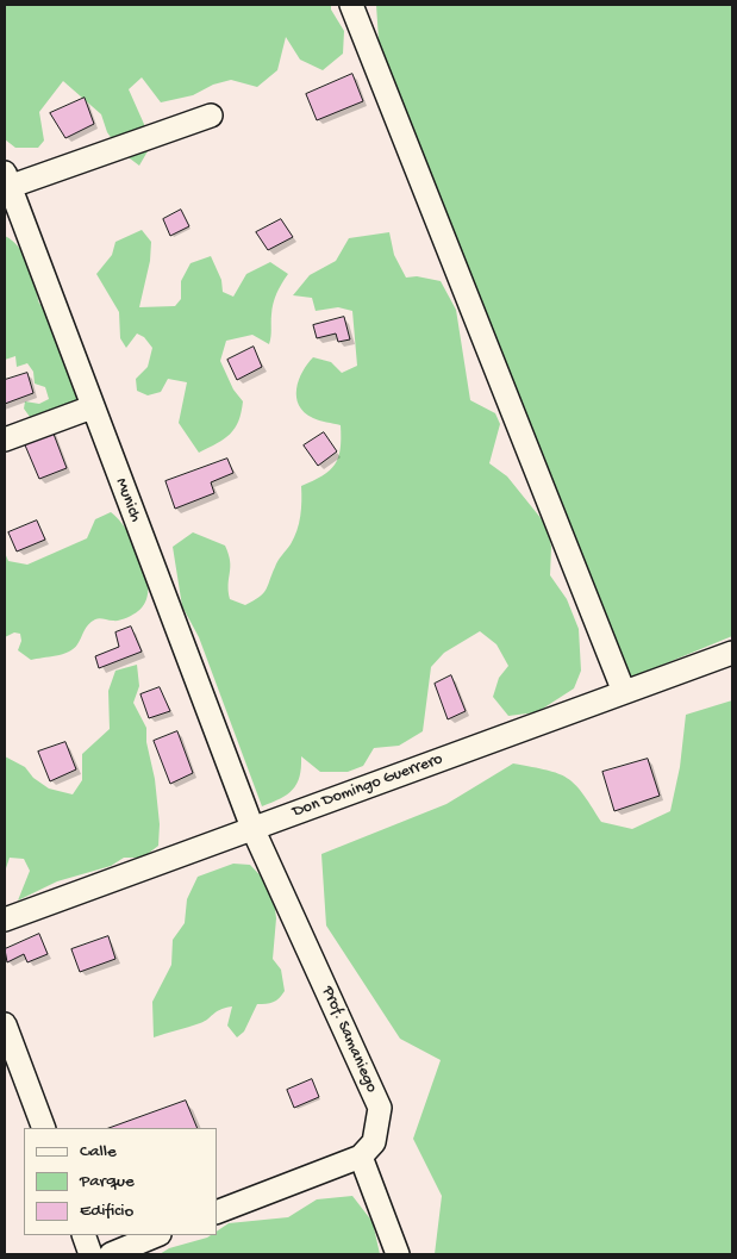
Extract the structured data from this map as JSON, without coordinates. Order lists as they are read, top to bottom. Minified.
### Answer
{"streets":{"street":["Munich","Don Domingo Guerrero","Prof. Samaniego"]},"crossings":[["Munich","Don Domingo Guerrero"],["Munich","Prof. Samaniego"],["Don Domingo Guerrero","Prof. Samaniego"]],"legend":["Calle","Parque","Edificio"]}
